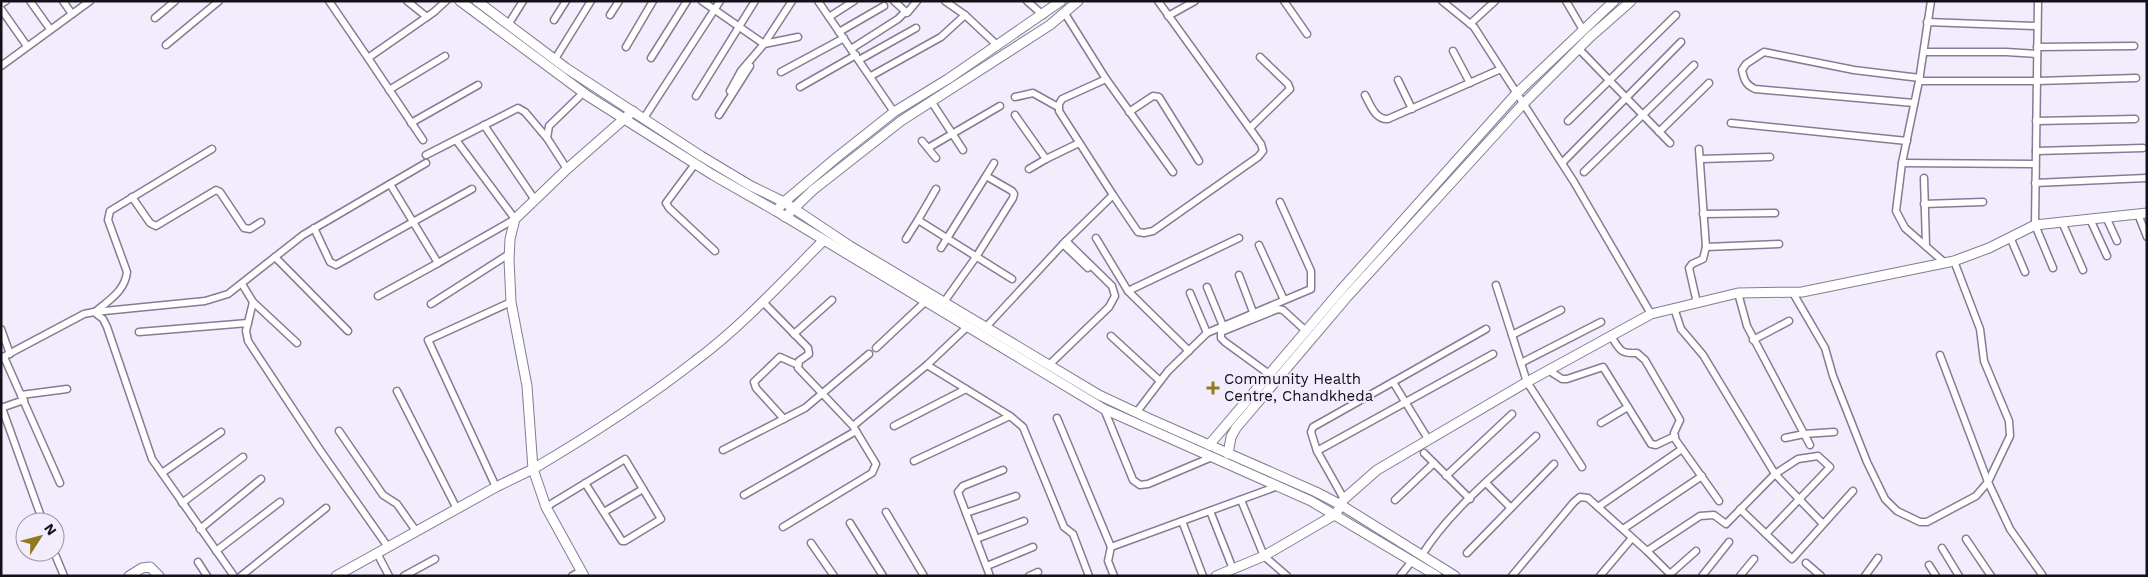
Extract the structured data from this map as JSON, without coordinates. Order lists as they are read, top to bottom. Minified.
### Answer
{"places":{"health":["Community Health Centre, Chandkheda"]},"north":"top right"}
